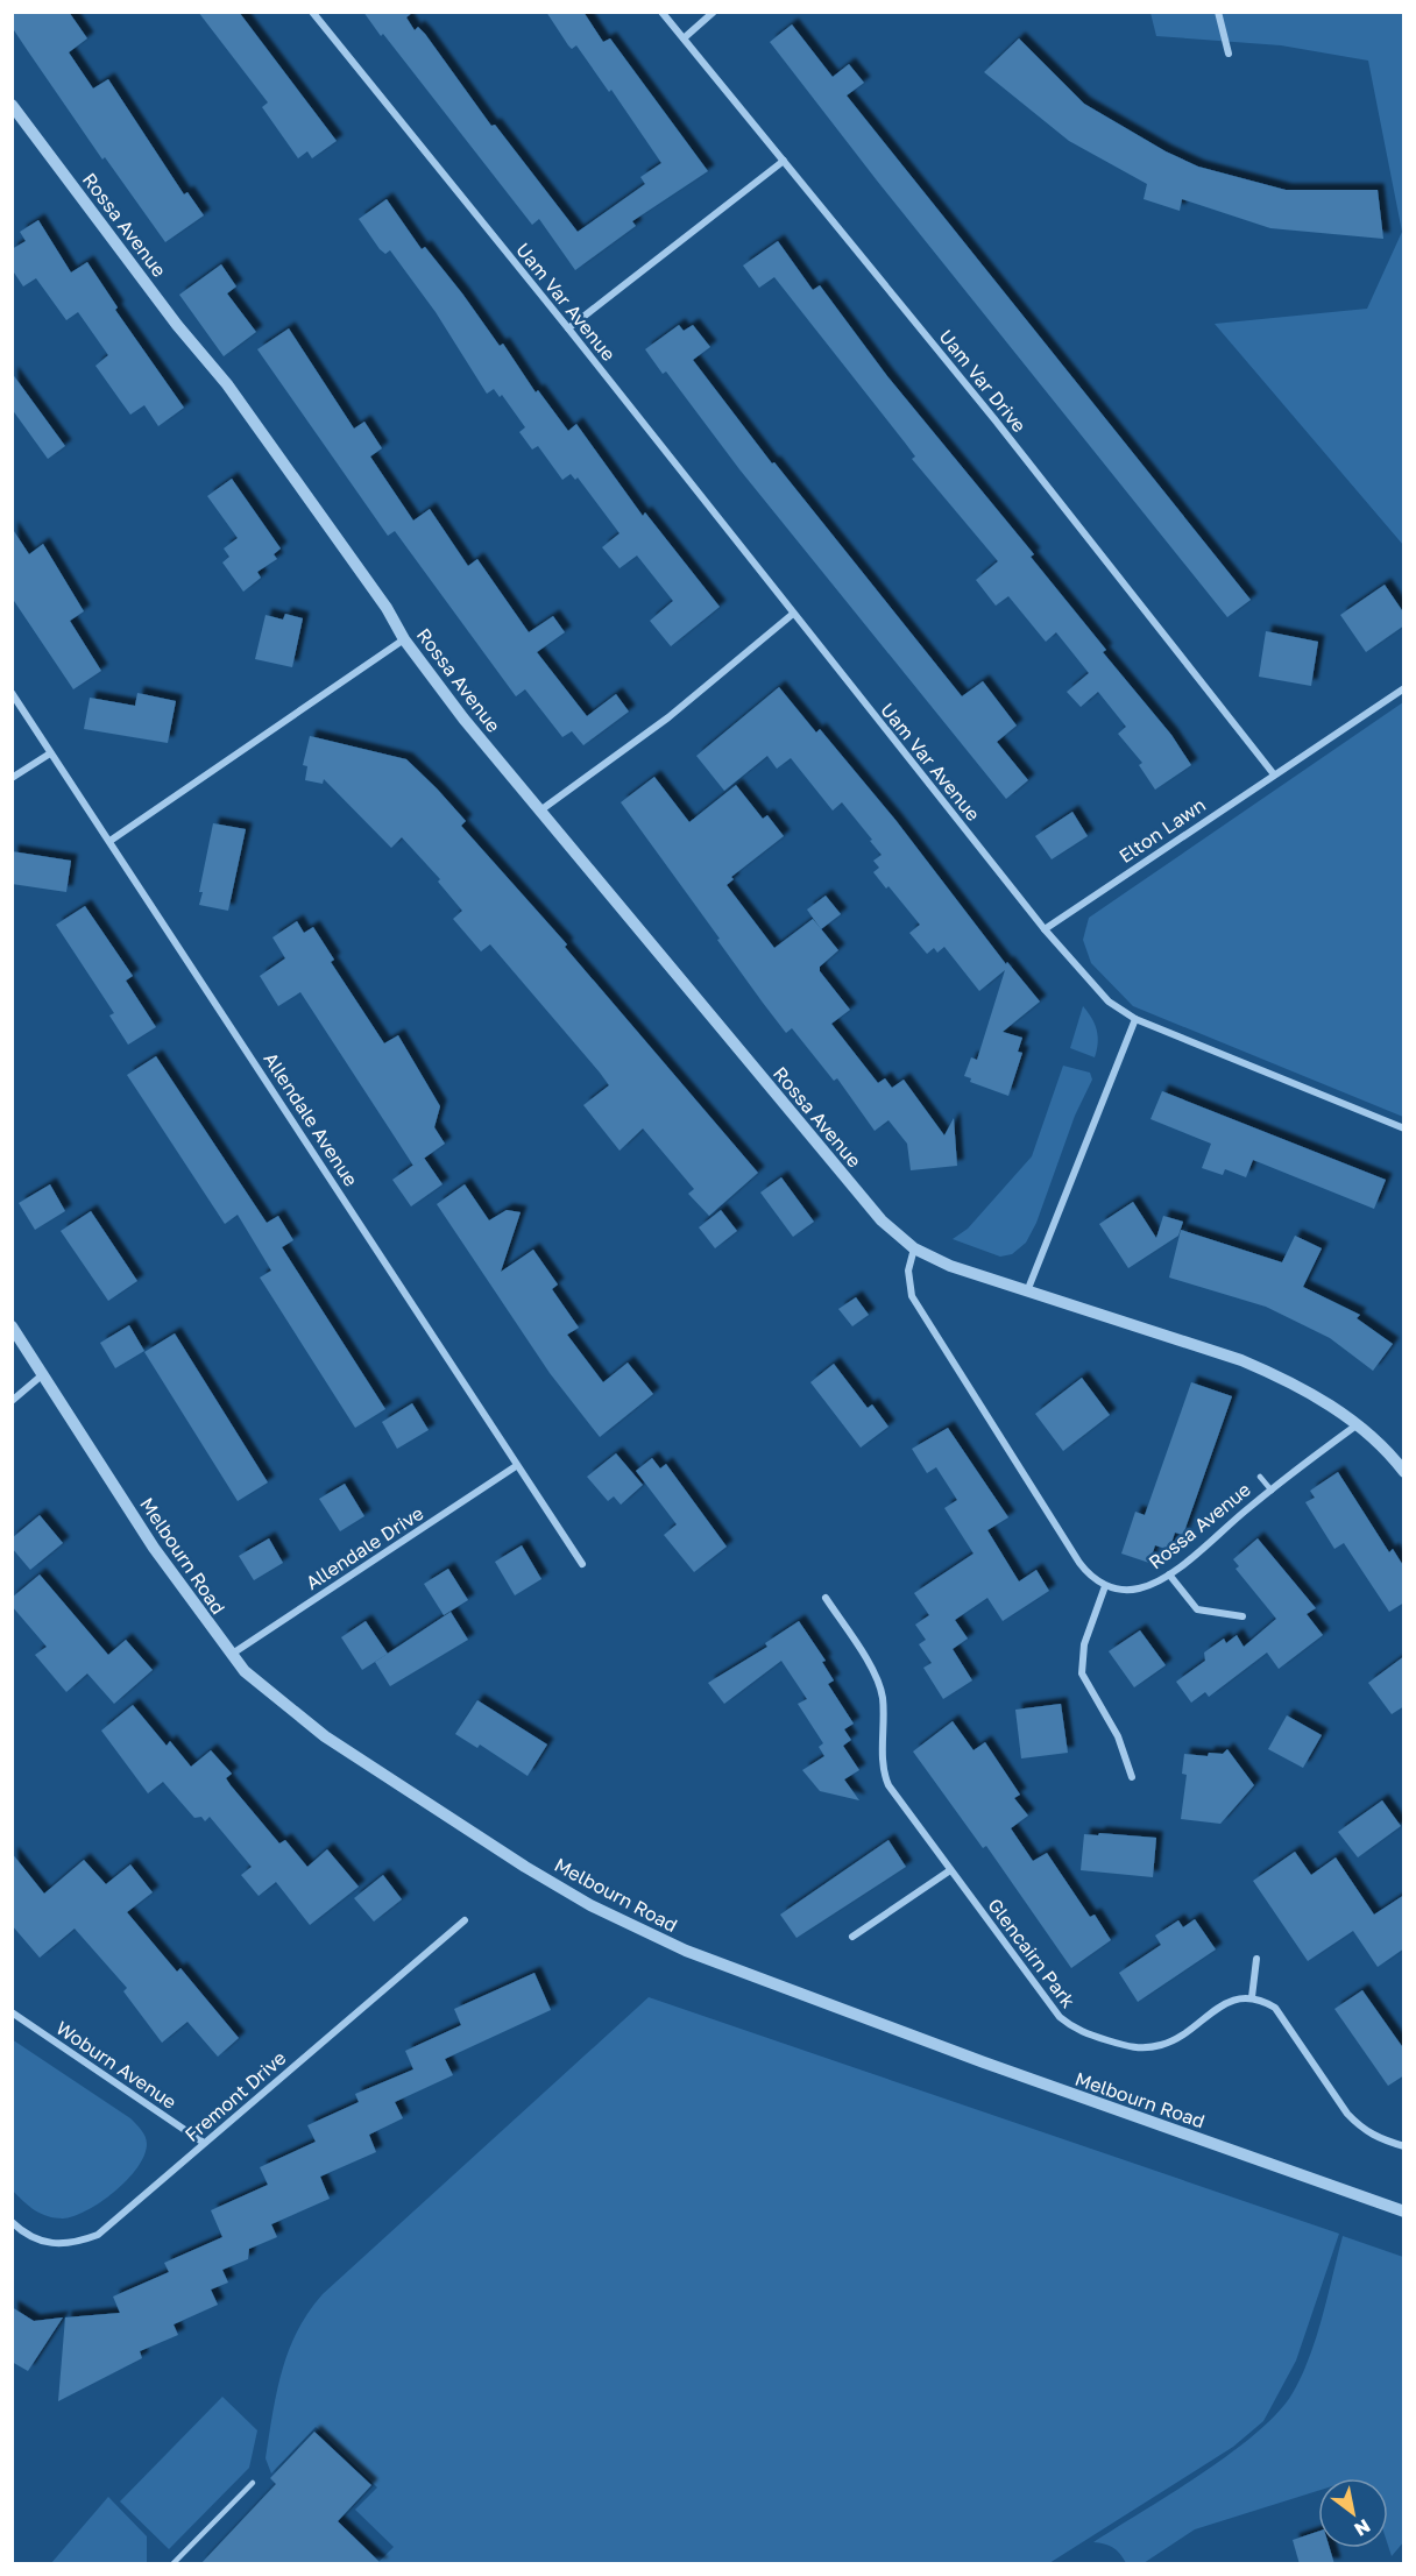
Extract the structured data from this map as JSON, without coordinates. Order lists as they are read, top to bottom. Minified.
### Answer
{"streets":{"street":["Rossa Avenue","Uam Var Avenue","Uam Var Drive","Elton Lawn","Allendale Avenue","Allendale Drive","Melbourn Road","Glencairn Park","Woburn Avenue","Fremont Drive"]},"crossings":[["Uam Var Avenue","Elton Lawn"],["Uam Var Drive","Elton Lawn"],["Allendale Avenue","Allendale Drive"],["Allendale Drive","Melbourn Road"],["Woburn Avenue","Fremont Drive"]],"north":"bottom right"}
